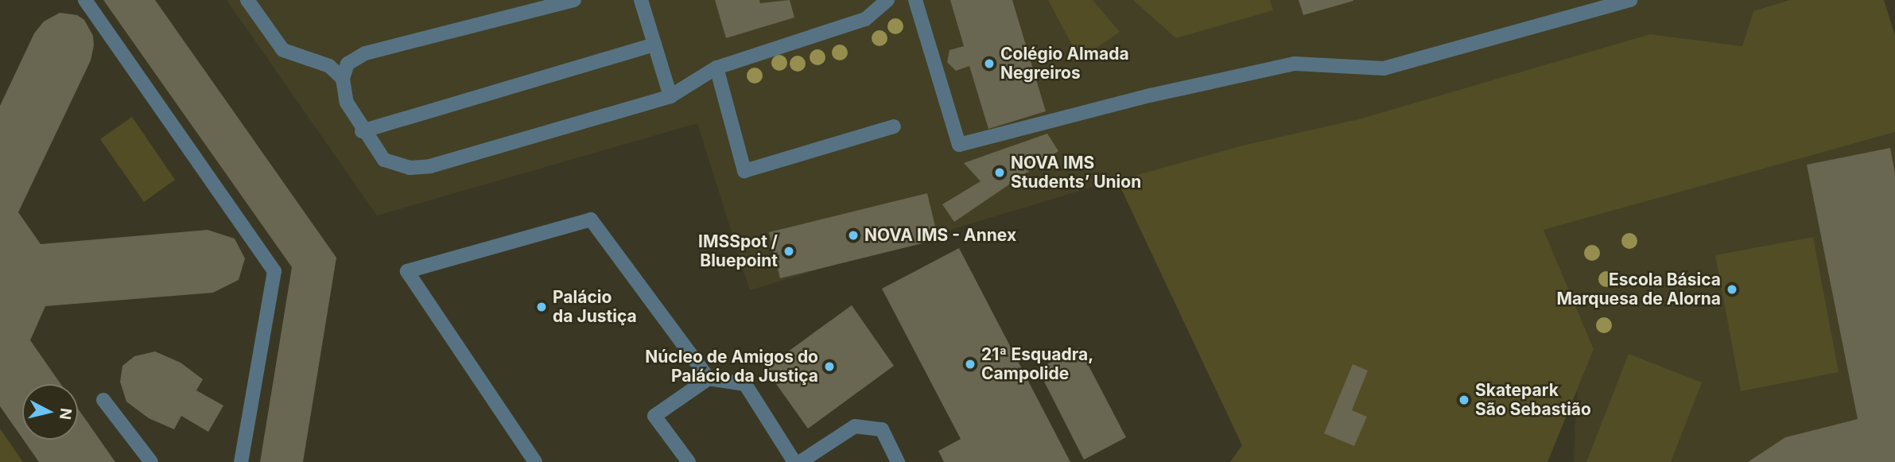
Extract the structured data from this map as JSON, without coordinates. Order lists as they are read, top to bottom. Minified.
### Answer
{"places":["Colégio Almada Negreiros","NOVA IMS Students’ Union","NOVA IMS - Annex","IMSSpot / Bluepoint","Escola Básica Marquesa de Alorna","Palácio da Justiça","21ª Esquadra, Campolide","Núcleo de Amigos do Palácio da Justiça","Skatepark São Sebastião"],"north":"right"}
